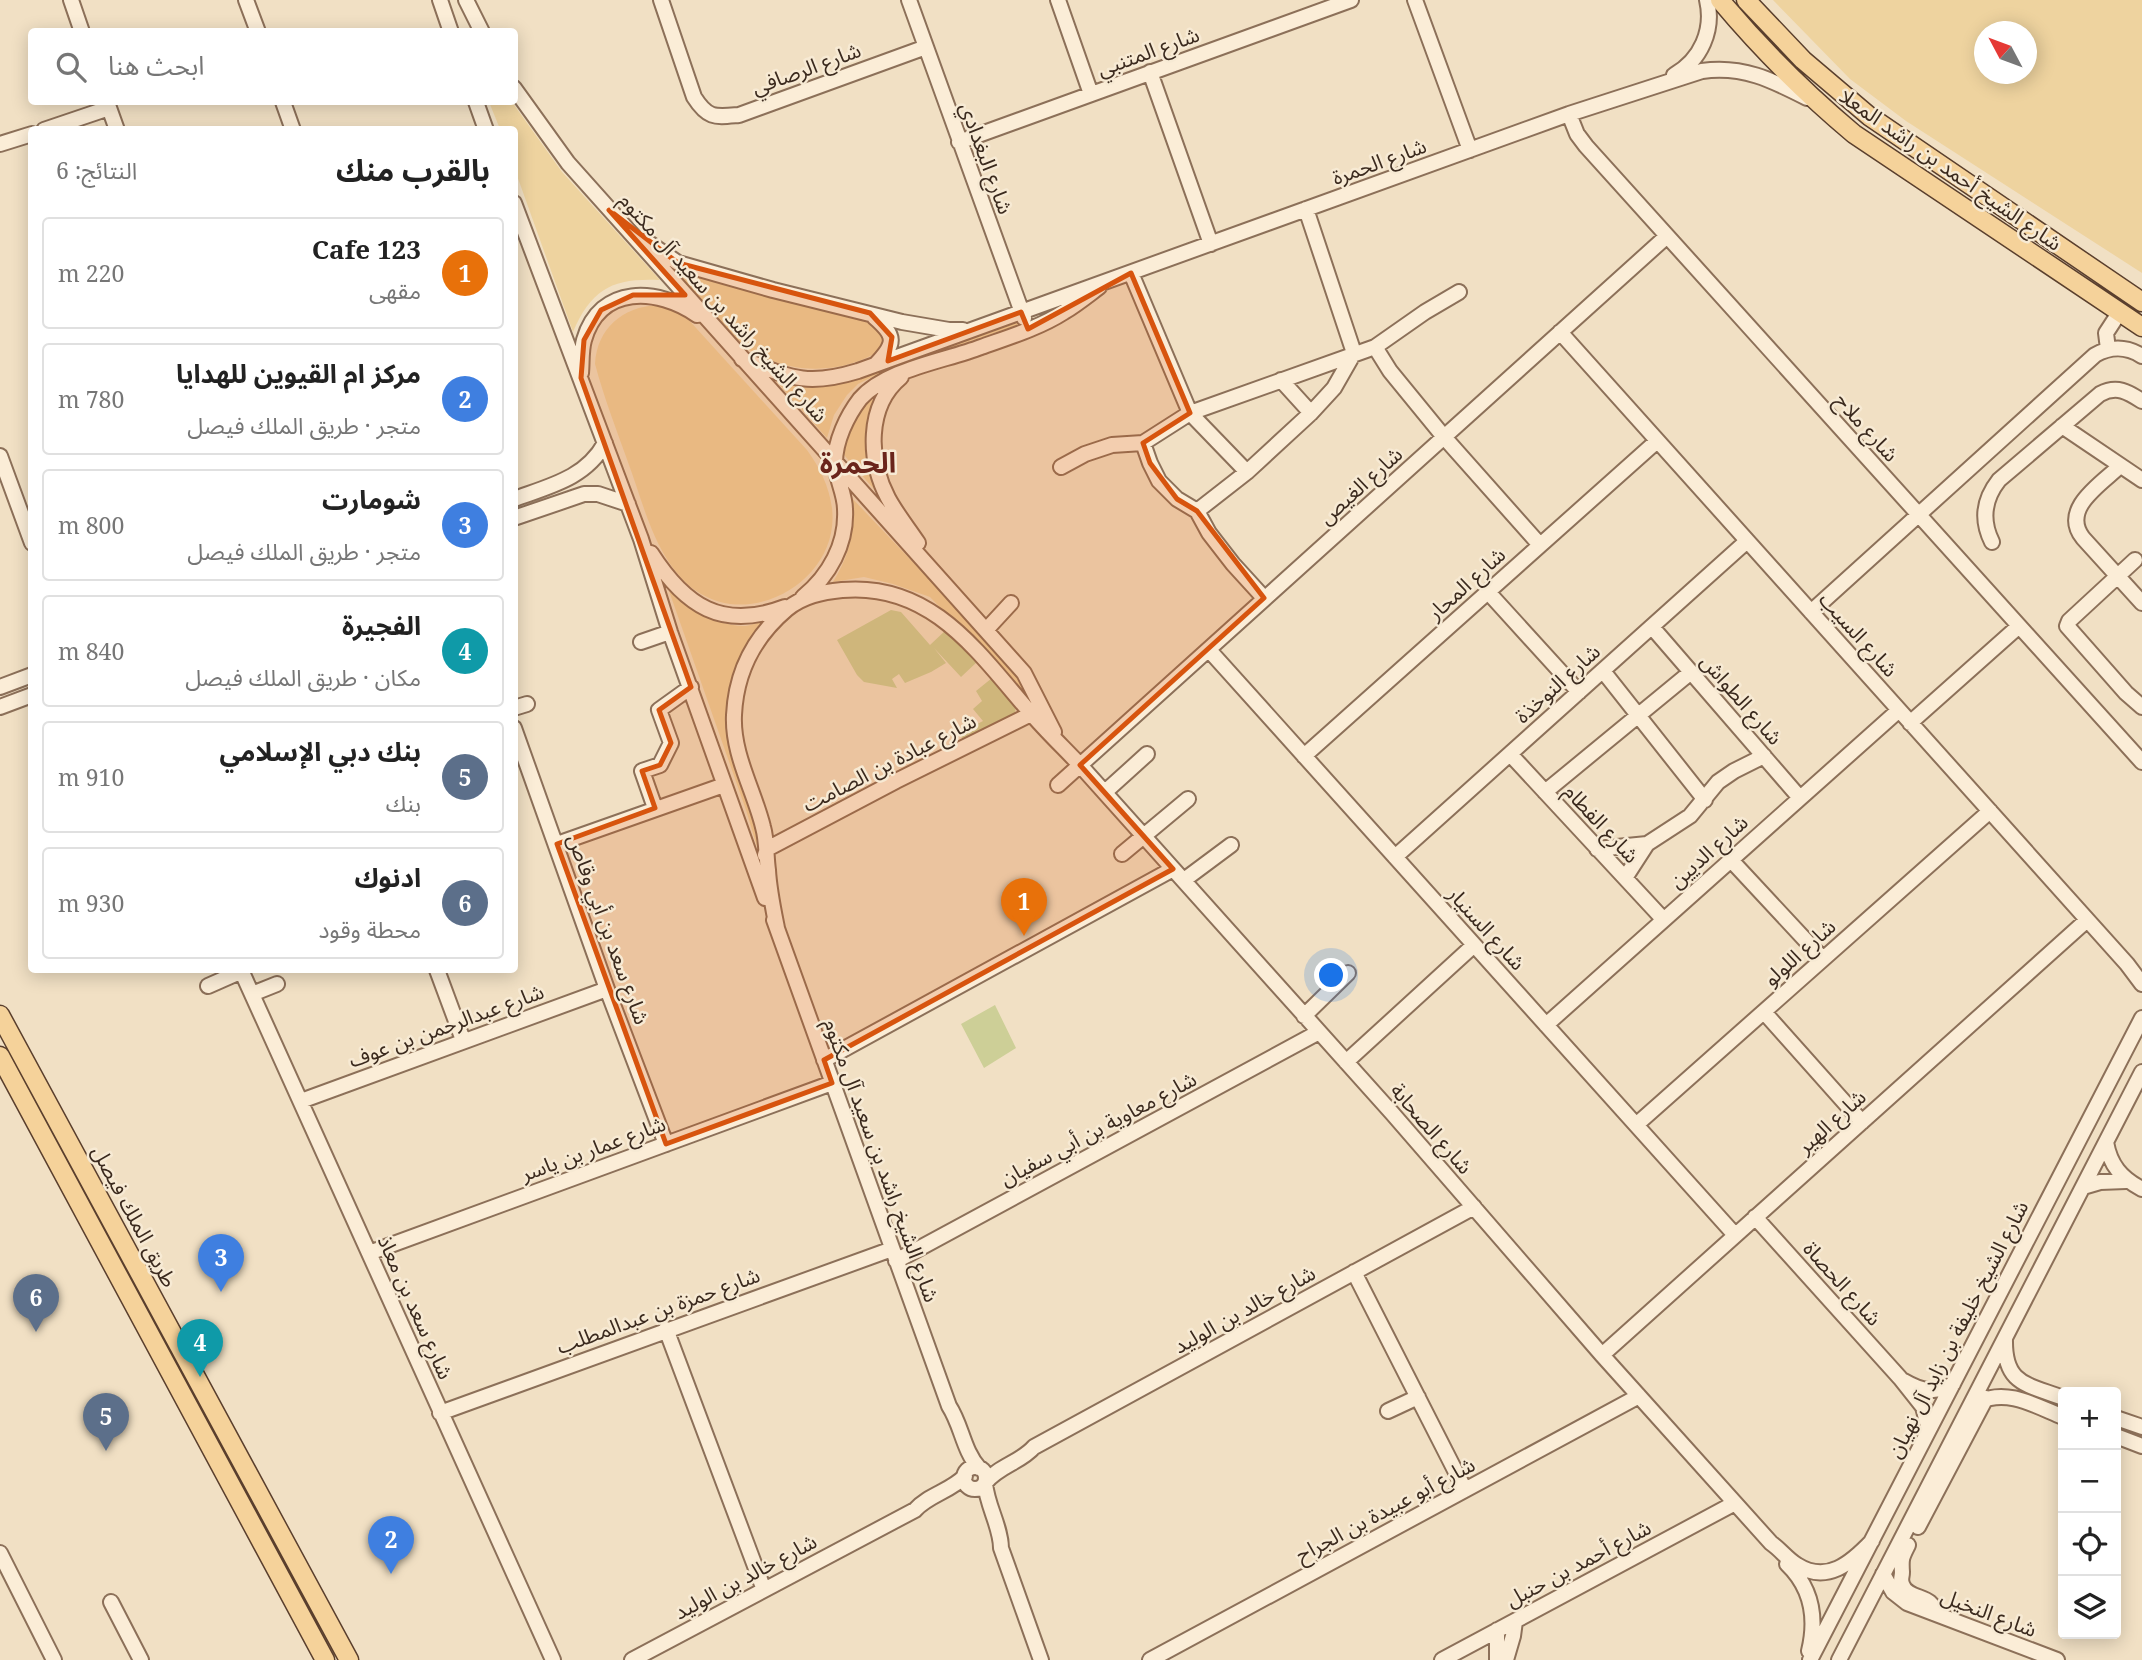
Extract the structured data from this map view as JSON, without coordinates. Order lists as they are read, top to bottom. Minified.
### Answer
{"streets":{"main road":["شارع الشيخ أحمد بن راشد المعلا","طريق الملك فيصل"],"street":["شارع المتنبي","شارع الرصافي","شارع البغدادي","شارع الحمرة","شارع الشيخ راشد بن سعيد آل مكتوم","شارع ملاح","شارع الغيص","شارع المحار","شارع السيب","شارع النوخذة","شارع الطواش","شارع عبادة بن الصامت","شارع الفطام","شارع الديين","شارع السنيار","شارع سعد بن أبي وقاص","شارع اللولو","شارع عبدالرحمن بن عوف","شارع الهير","شارع معاوية بن أبي سفيان","شارع الصحابة","شارع عمار بن ياسر","شارع الحصاة","شارع سعد بن معاذ","شارع خالد بن الوليد","شارع حمزة بن عبدالمطلب","شارع الشيخ خليفة بن زايد آل نهيان","شارع أبو عبيدة بن الجراح","شارع أحمد بن حنبل","شارع النخيل"]},"crossings":[["شارع المتنبي","شارع البغدادي"],["شارع الرصافي","شارع البغدادي"],["شارع البغدادي","شارع الحمرة"],["شارع الحمرة","شارع الشيخ أحمد بن راشد المعلا"],["شارع الحمرة","شارع الشيخ راشد بن سعيد آل مكتوم"],["شارع الحمرة","شارع ملاح"],["شارع الشيخ راشد بن سعيد آل مكتوم","شارع عبادة بن الصامت"],["شارع الشيخ راشد بن سعيد آل مكتوم","شارع معاوية بن أبي سفيان"],["شارع الشيخ راشد بن سعيد آل مكتوم","شارع الصحابة"],["شارع الشيخ راشد بن سعيد آل مكتوم","شارع عمار بن ياسر"],["شارع الشيخ راشد بن سعيد آل مكتوم","شارع خالد بن الوليد"],["شارع الشيخ راشد بن سعيد آل مكتوم","شارع حمزة بن عبدالمطلب"],["شارع ملاح","شارع الغيص"],["شارع الغيص","شارع السيب"],["شارع الغيص","شارع السنيار"],["شارع الغيص","شارع الصحابة"],["شارع المحار","شارع السيب"],["شارع المحار","شارع السنيار"],["شارع السيب","شارع النوخذة"],["شارع السيب","شارع الديين"],["شارع السيب","شارع اللولو"],["شارع السيب","شارع الهير"],["شارع النوخذة","شارع الطواش"],["شارع النوخذة","شارع الفطام"],["شارع النوخذة","شارع السنيار"],["شارع الطواش","شارع الديين"],["شارع الفطام","شارع الديين"],["شارع الديين","شارع السنيار"],["شارع السنيار","شارع اللولو"],["شارع السنيار","شارع الهير"],["شارع سعد بن أبي وقاص","شارع عبدالرحمن بن عوف"],["شارع سعد بن أبي وقاص","شارع عمار بن ياسر"],["شارع عبدالرحمن بن عوف","شارع سعد بن معاذ"],["شارع الهير","شارع الصحابة"],["شارع الهير","شارع الحصاة"],["شارع معاوية بن أبي سفيان","شارع الصحابة"],["شارع معاوية بن أبي سفيان","شارع حمزة بن عبدالمطلب"],["شارع الصحابة","شارع خالد بن الوليد"],["شارع الصحابة","شارع الشيخ خليفة بن زايد آل نهيان"],["شارع الصحابة","شارع أبو عبيدة بن الجراح"],["شارع الصحابة","شارع أحمد بن حنبل"],["شارع عمار بن ياسر","شارع سعد بن معاذ"],["شارع الحصاة","شارع الشيخ خليفة بن زايد آل نهيان"],["شارع سعد بن معاذ","شارع حمزة بن عبدالمطلب"]],"districts":["الحمرة"],"north":"top left","page":{"search":"ابحث هنا","heading":["بالقرب منك","النتائج: 6"],"list":[{"mark":"1","name":"Cafe 123","note":"مقهى","value":"220 m"},{"mark":"2","name":"مركز ام القيوين للهدايا","note":"متجر · طريق الملك فيصل","value":"780 m"},{"mark":"3","name":"شومارت","note":"متجر · طريق الملك فيصل","value":"800 m"},{"mark":"4","name":"الفجيرة","note":"مكان · طريق الملك فيصل","value":"840 m"},{"mark":"5","name":"بنك دبي الإسلامي","note":"بنك","value":"910 m"},{"mark":"6","name":"ادنوك","note":"محطة وقود","value":"930 m"}],"pins":["1","3","6","4","5","2"],"map_buttons":["+","−"]}}
